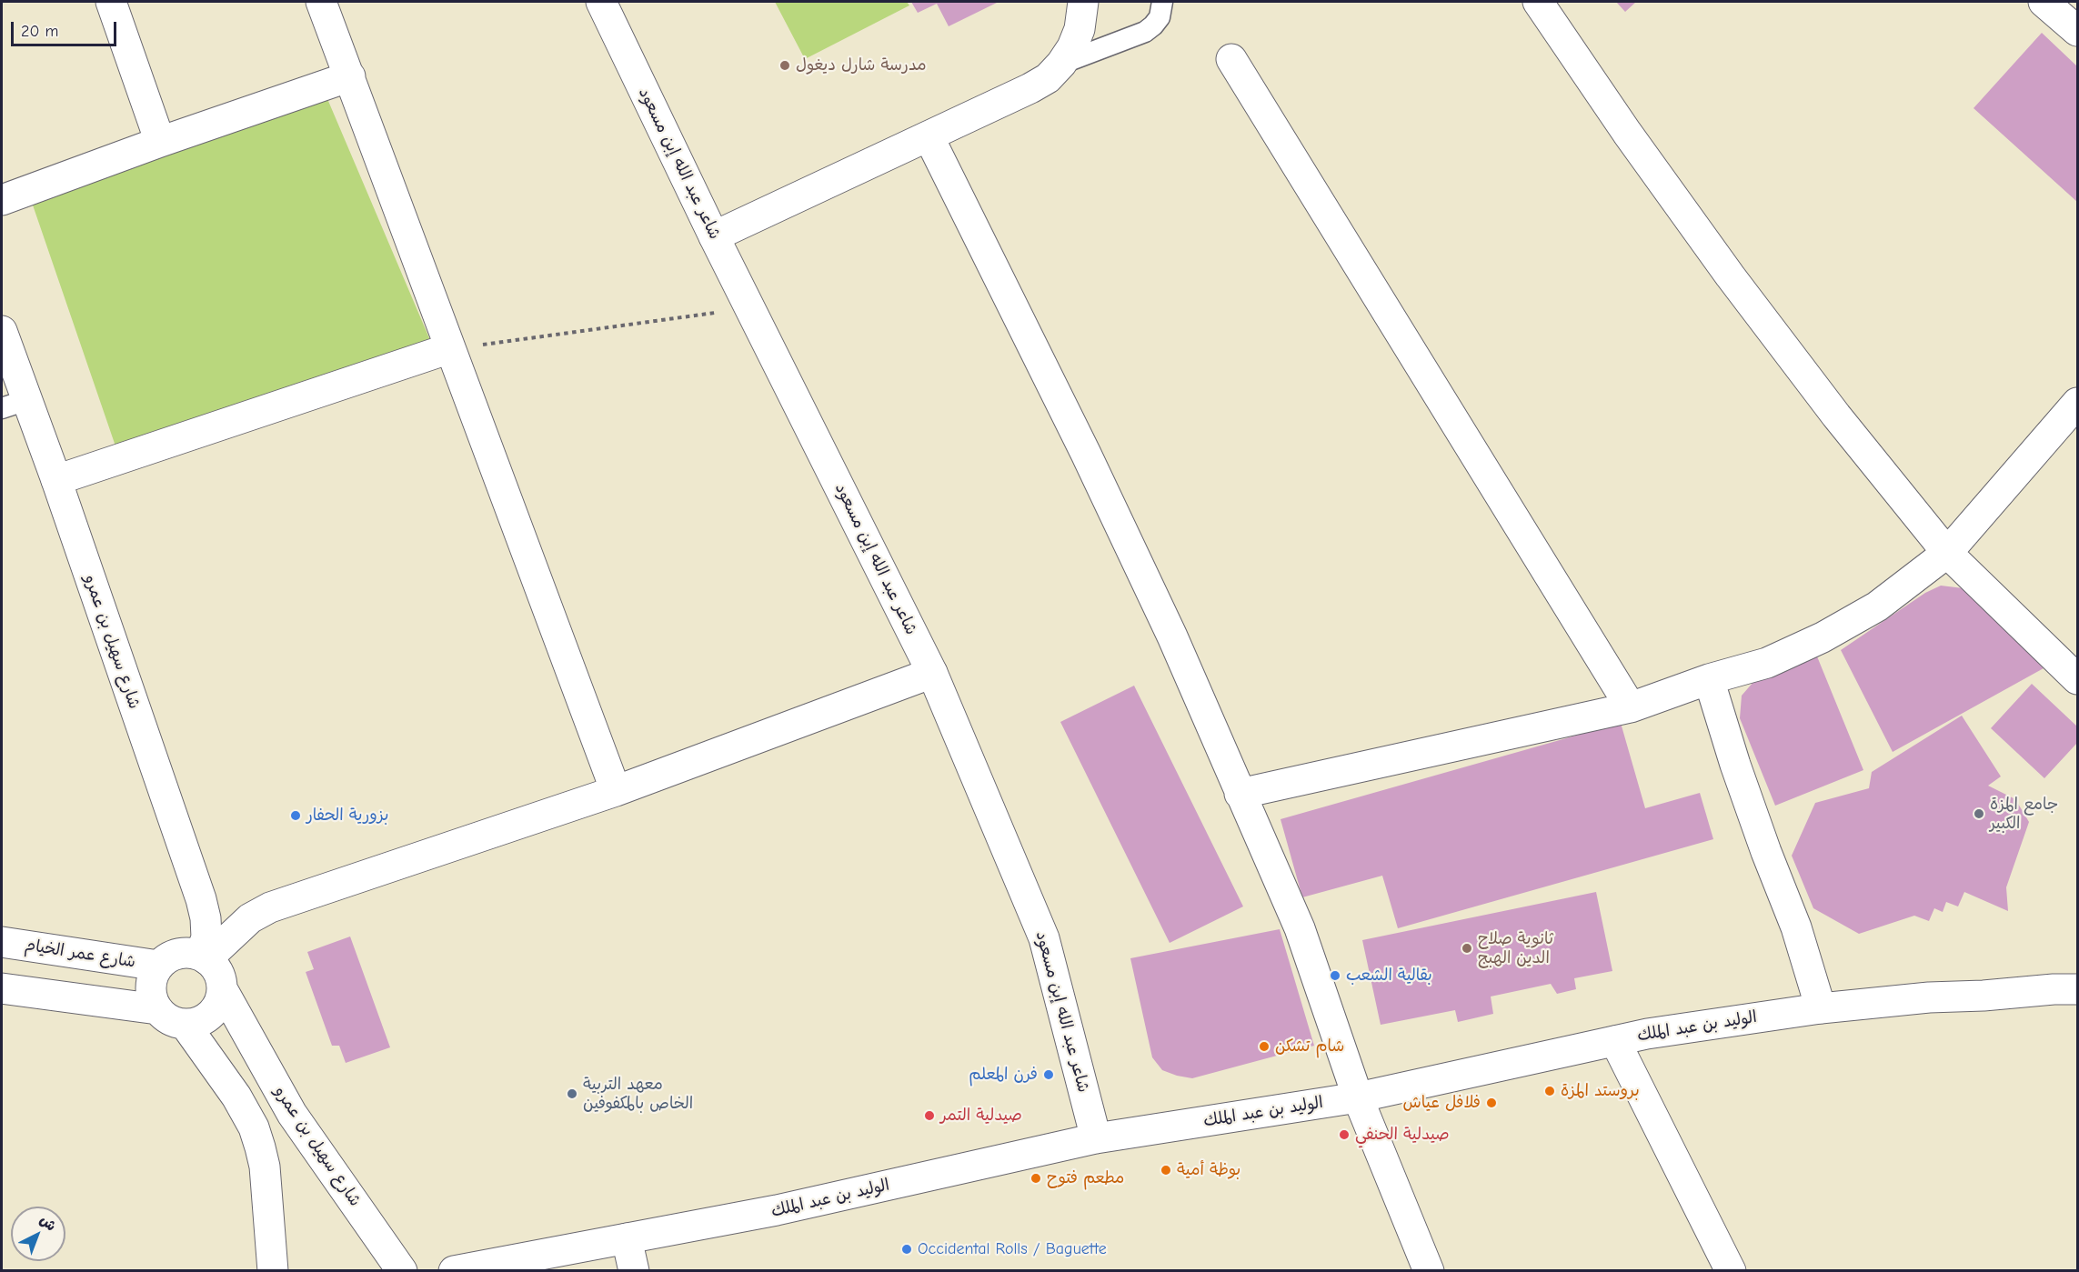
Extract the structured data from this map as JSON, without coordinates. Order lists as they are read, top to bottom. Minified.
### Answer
{"streets":{"street":["شاعر عبد الله إبن مسعود","شارع سهيل بن عمرو","شارع عمر الخيام","الوليد بن عبد الملك"]},"crossings":[["شاعر عبد الله إبن مسعود","الوليد بن عبد الملك"],["شارع سهيل بن عمرو","شارع عمر الخيام"]],"places":["مدرسة شارل ديغول","جامع المزة الكبير","بزورية الحفار","ثانوية صلاح الدين الهبج","بقالية الشعب","شام تشكن","فرن المعلم","بروستد المزة","معهد التربية الخاص بالمكفوفين","فلافل عياش","صيدلية التمر","صيدلية الحنفي","بوظة أمية","مطعم فتوح","Occidental Rolls / Baguette"],"scale_bar":"20 m","north":"top right"}
